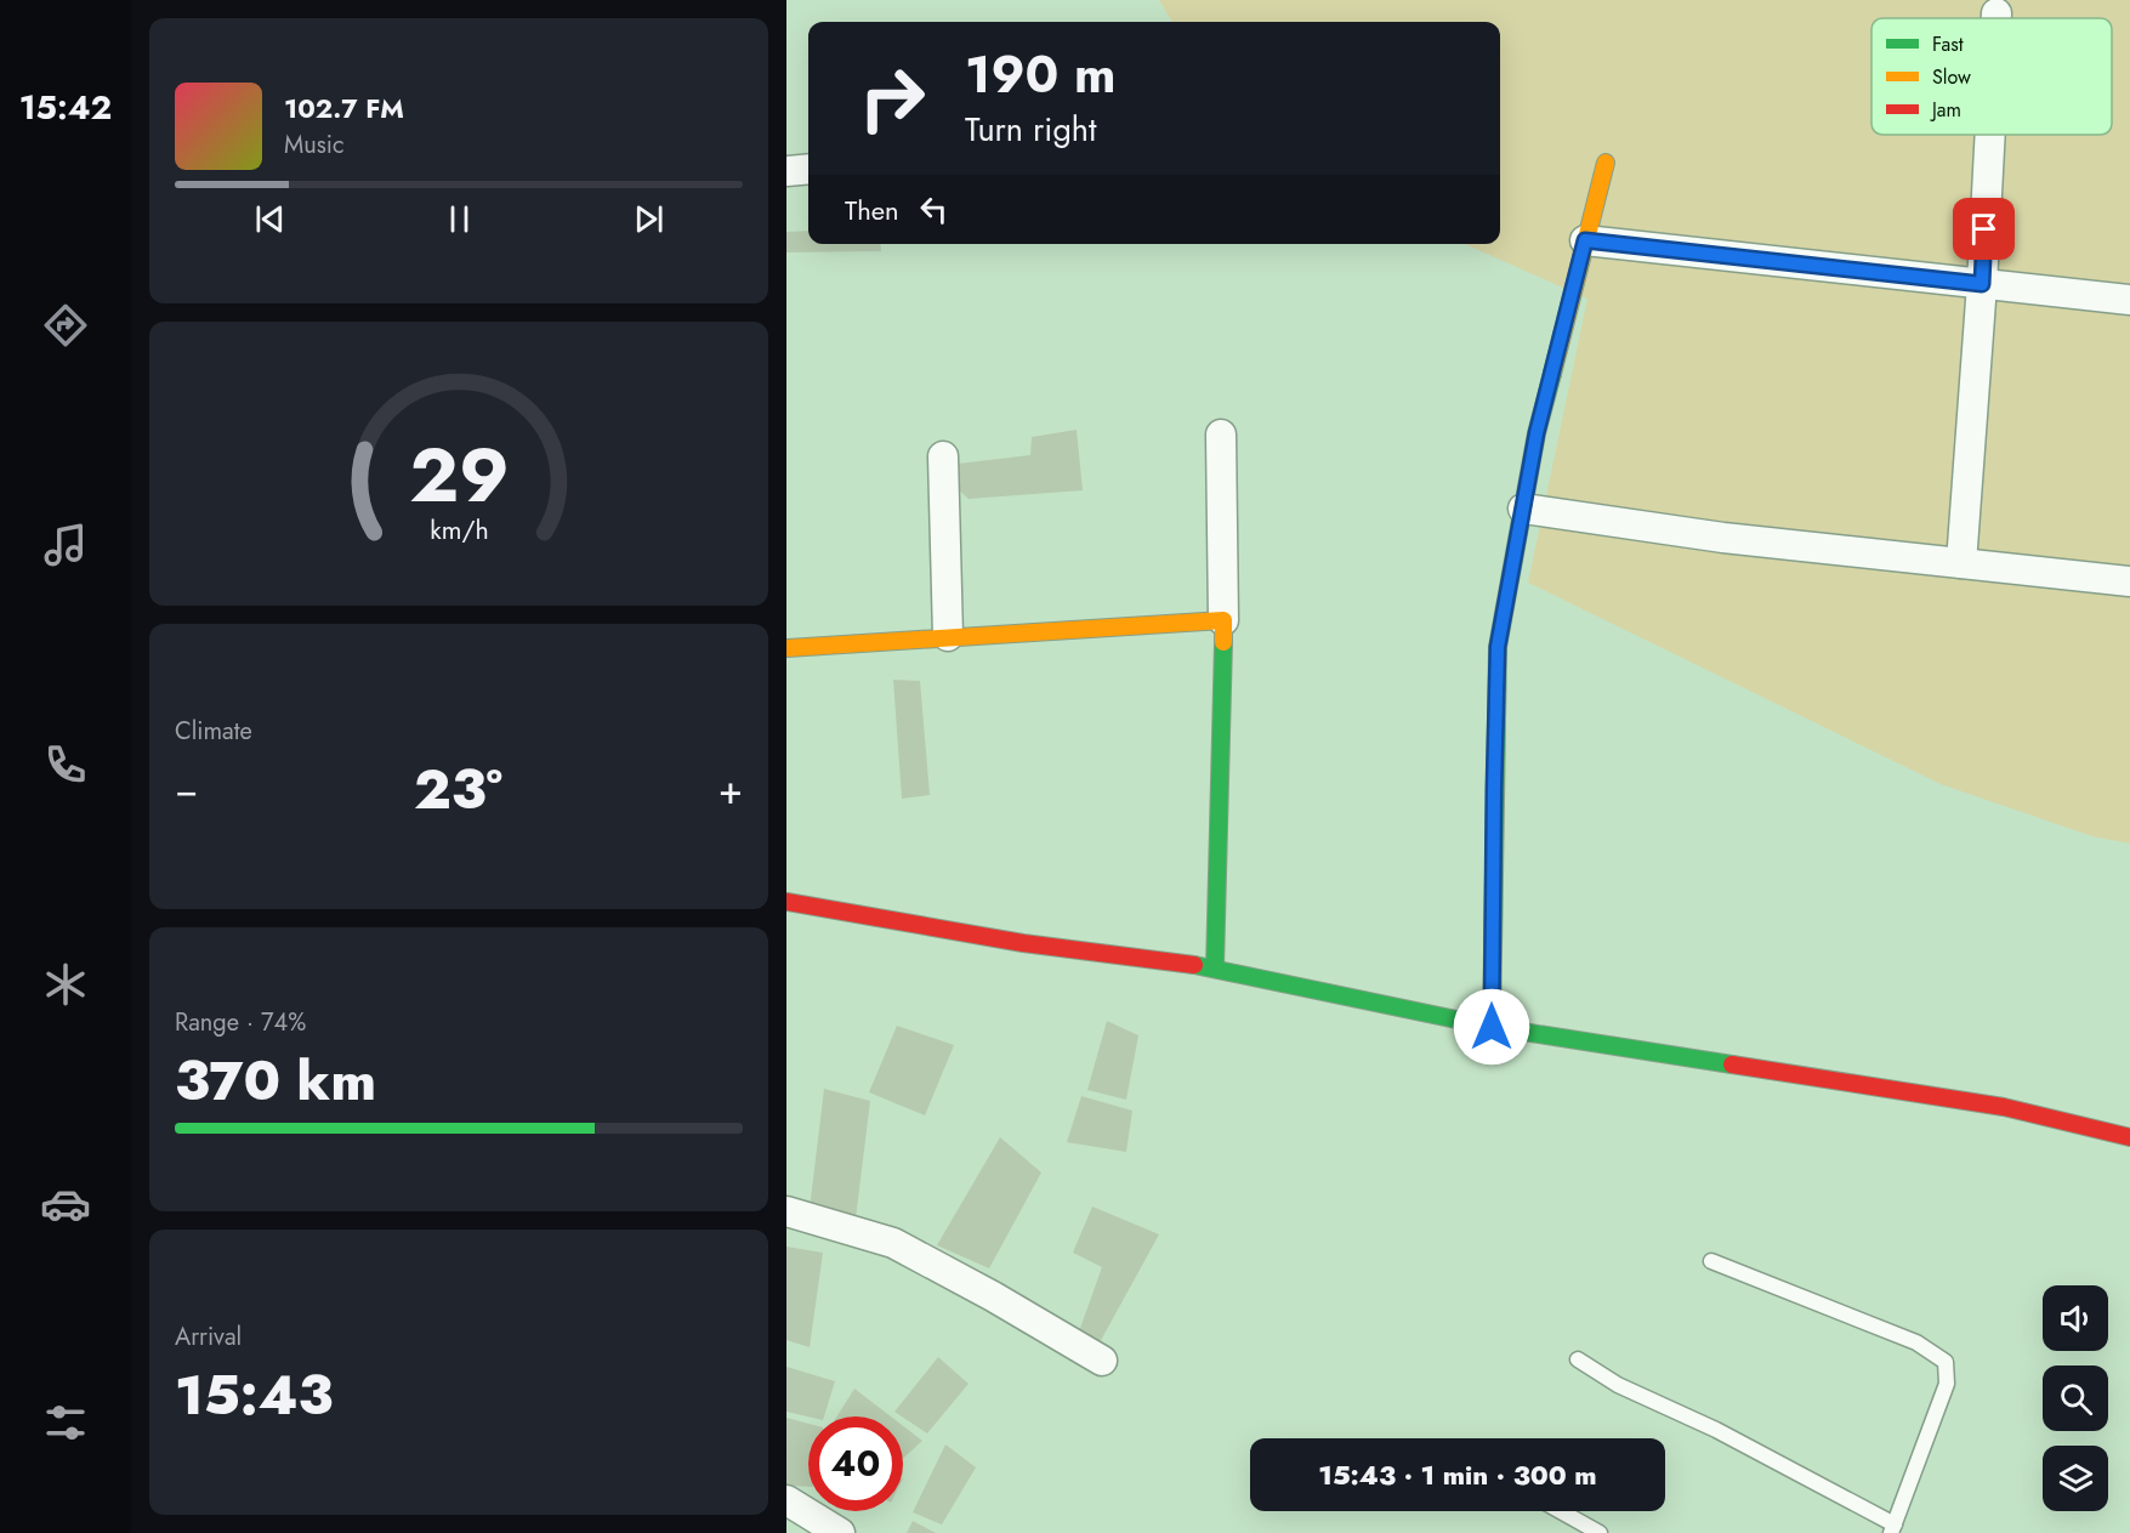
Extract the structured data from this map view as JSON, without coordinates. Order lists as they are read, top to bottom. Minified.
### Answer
{"legend":["Fast","Slow","Jam"],"page":{"tabs":"15:42","turn":["190 m","Turn right"],"song":["102.7 FM","Music"],"then":"Then","tile":["Climate",["Range · 74%","370 km"],["Arrival","15:43"]],"heat":["−","23°","+"],"limit":"40","trip":"15:43 · 1 min · 300 m","gauge":["29","km/h"]}}
